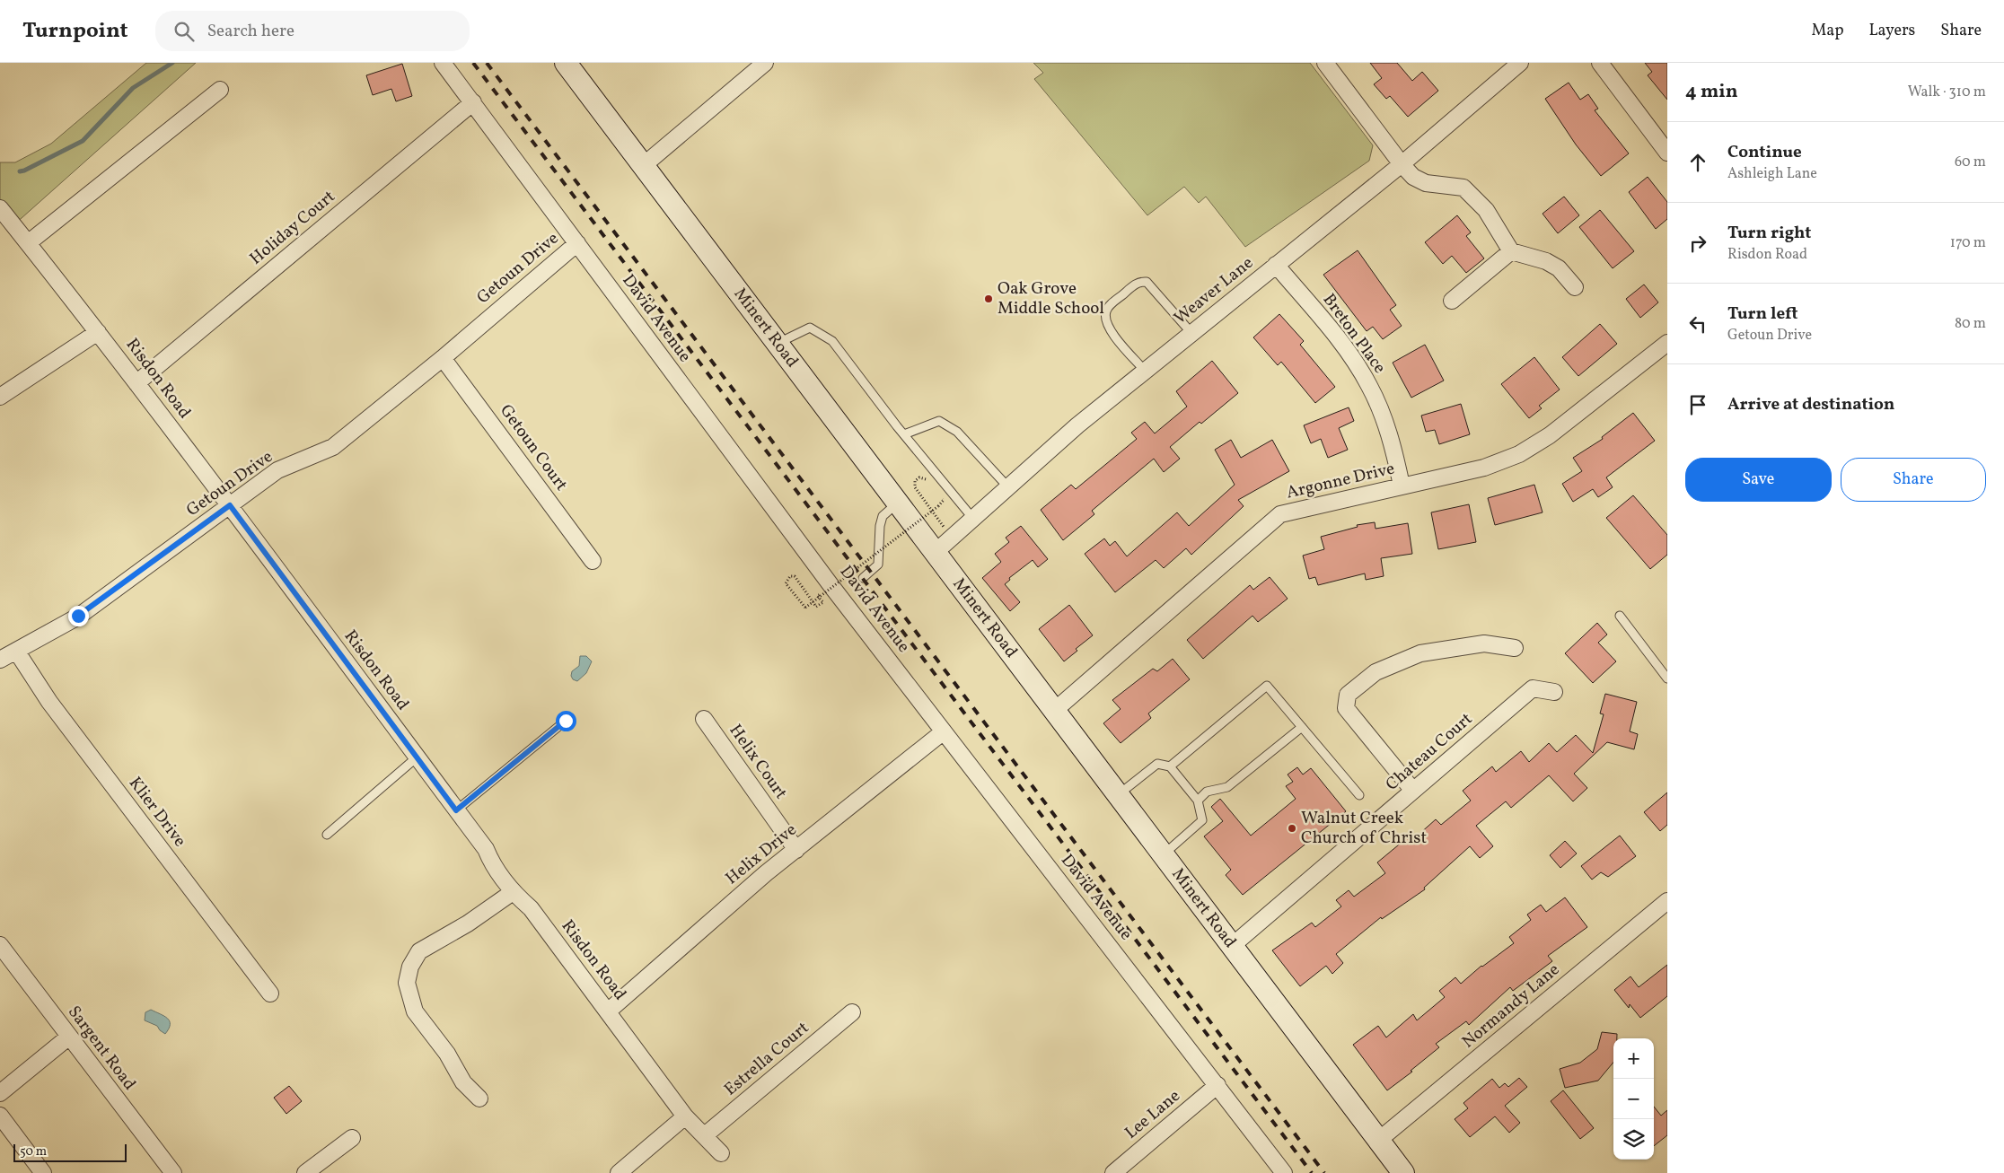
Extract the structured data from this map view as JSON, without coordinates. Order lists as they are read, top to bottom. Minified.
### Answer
{"streets":{"street":["Holiday Court","Getoun Drive","Weaver Lane","David Avenue","Minert Road","Breton Place","Risdon Road","Getoun Court","Argonne Drive","Chateau Court","Helix Court","Klier Drive","Helix Drive","Normandy Lane","Sargent Road","Estrella Court","Lee Lane"]},"crossings":[["Holiday Court","David Avenue"],["Holiday Court","Risdon Road"],["Getoun Drive","David Avenue"],["Getoun Drive","Risdon Road"],["Getoun Drive","Getoun Court"],["Getoun Drive","Klier Drive"],["Weaver Lane","Minert Road"],["Weaver Lane","Breton Place"],["David Avenue","Helix Drive"],["David Avenue","Lee Lane"],["Minert Road","Argonne Drive"],["Minert Road","Chateau Court"],["Minert Road","Normandy Lane"],["Breton Place","Argonne Drive"],["Risdon Road","Helix Drive"],["Risdon Road","Estrella Court"],["Helix Court","Helix Drive"]],"places":["Oak Grove Middle School","Walnut Creek Church of Christ"],"scale_bar":"50 m","page":{"header":"Turnpoint","search":"Search here","nav":["Map","Layers","Share"],"heading":["4 min","Walk · 310 m"],"list":[["Continue","Ashleigh Lane","60 m"],["Turn right","Risdon Road","170 m"],["Turn left","Getoun Drive","80 m"],"Arrive at destination"],"buttons":["Save","Share"],"map_buttons":["+","−"],"scale":"50 m"}}
